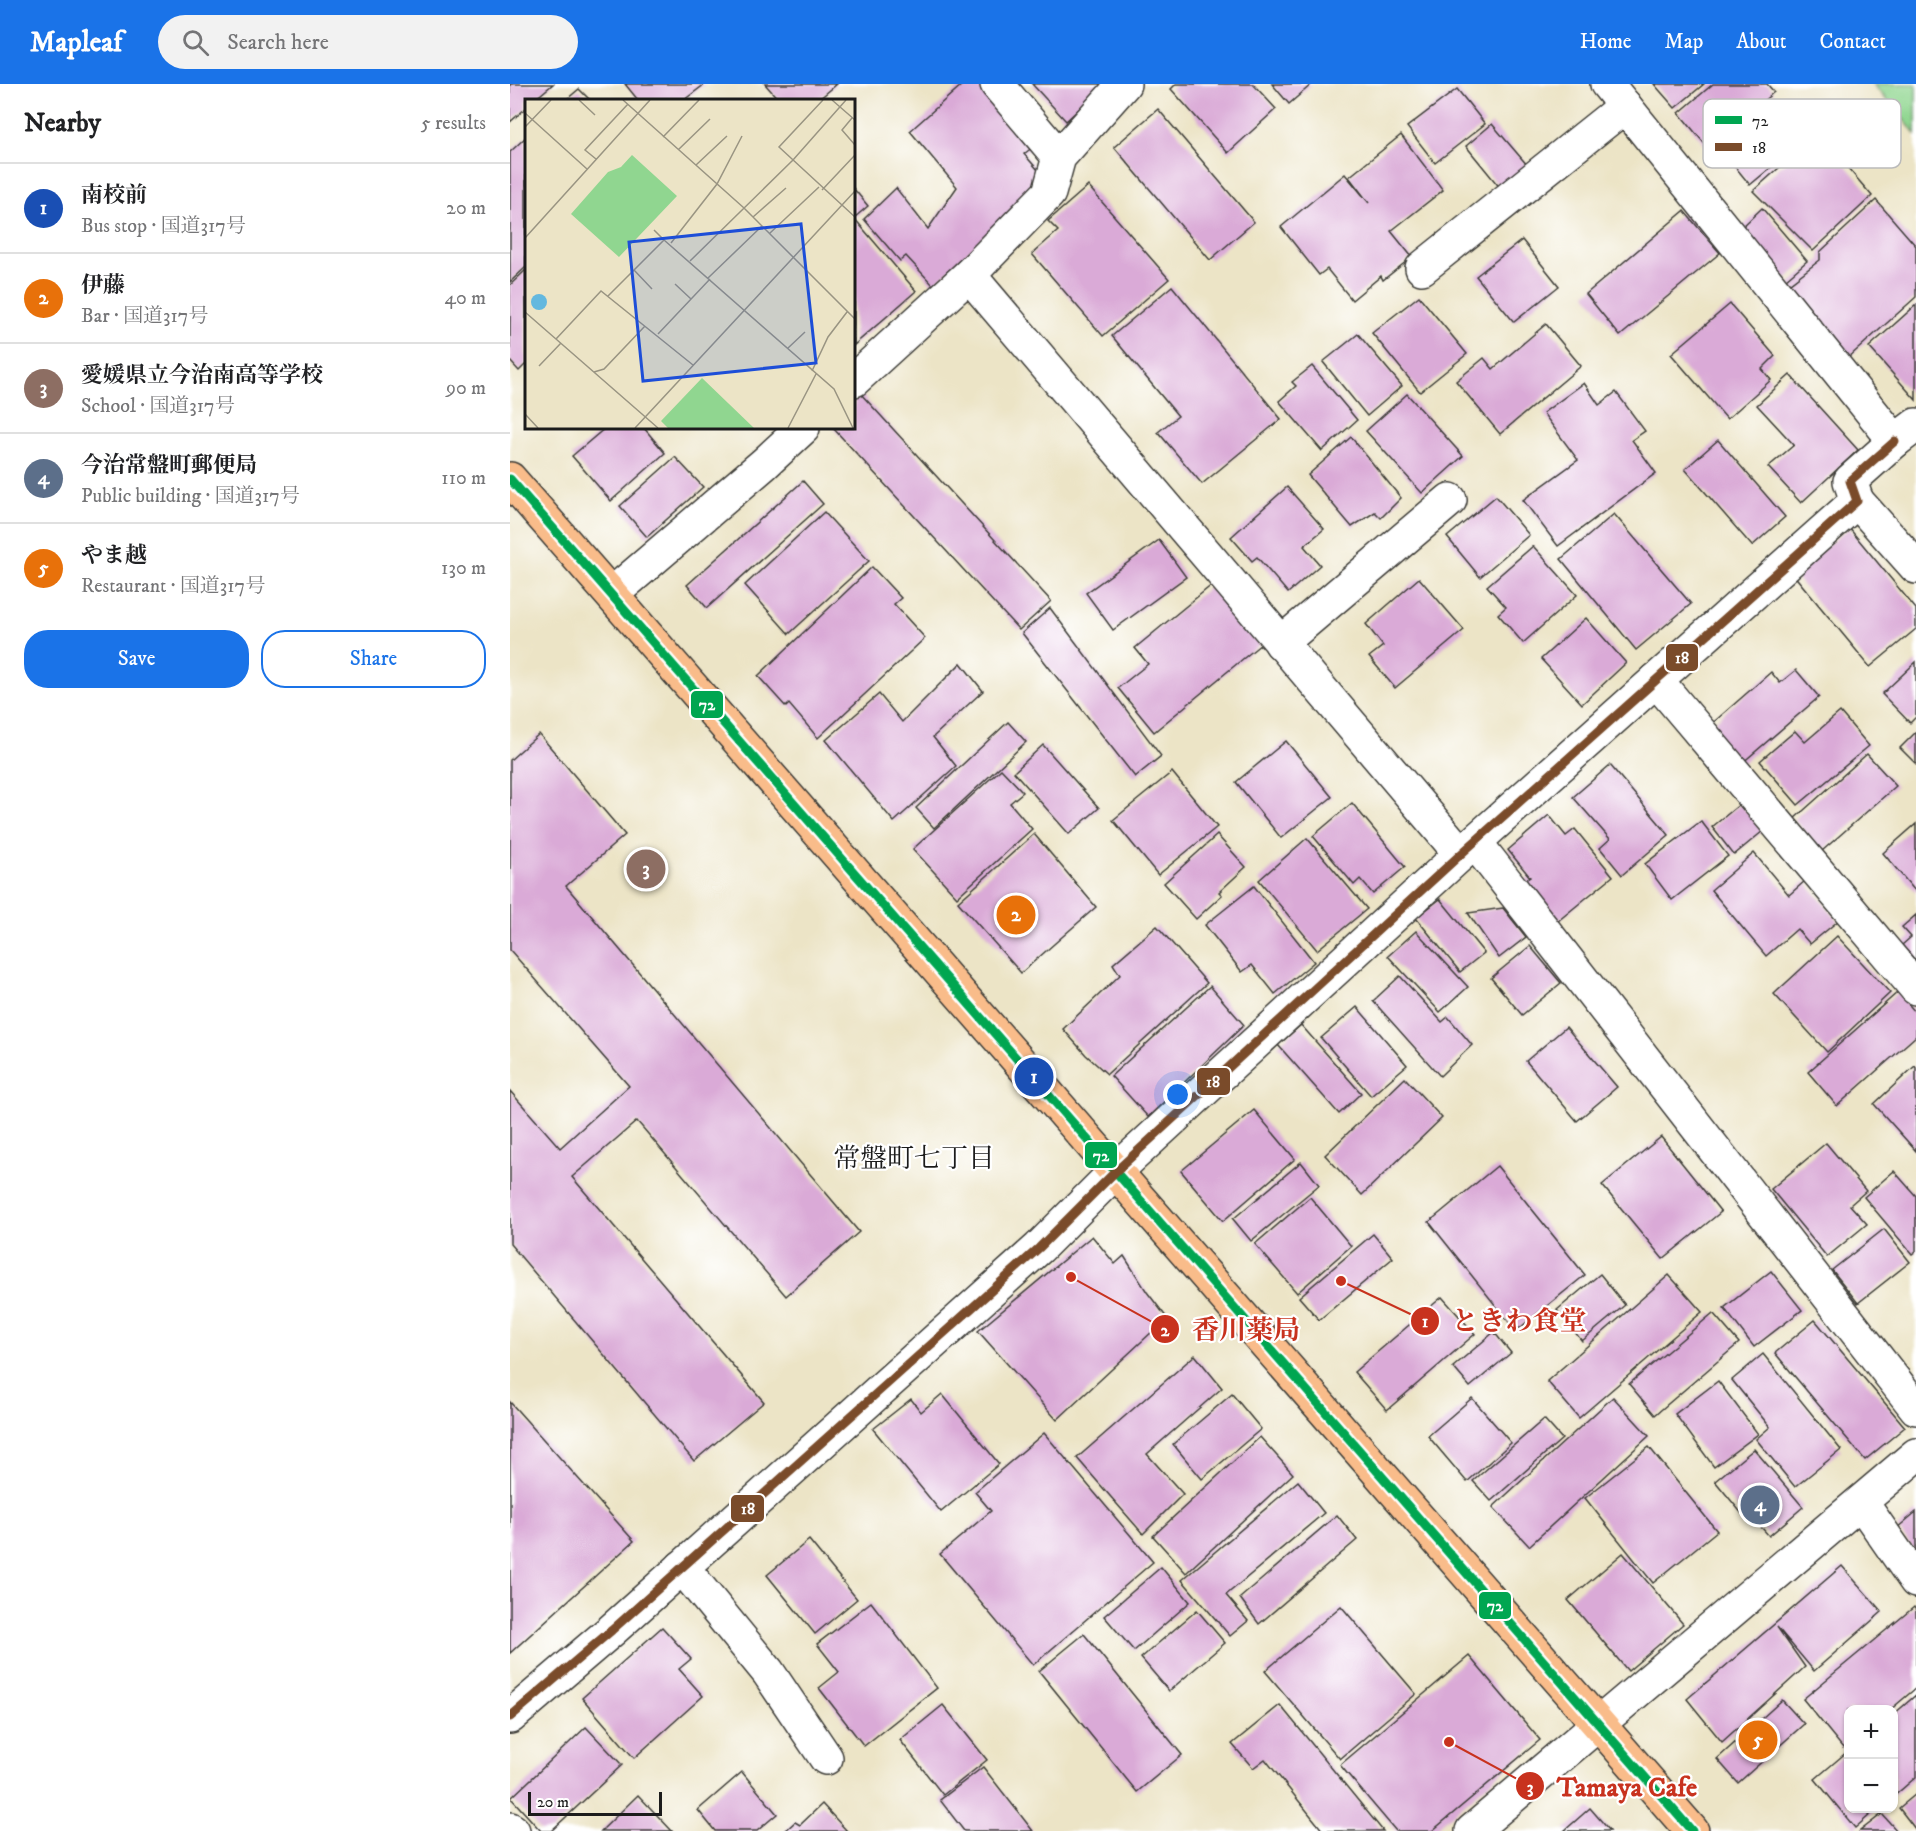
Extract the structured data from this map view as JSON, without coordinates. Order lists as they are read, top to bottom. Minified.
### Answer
{"districts":["常盤町七丁目"],"places":["香川薬局","ときわ食堂","Tamaya Cafe"],"lines":["transit line 18","transit line 72"],"legend":["72","18"],"scale_bar":"20 m","page":{"header":"Mapleaf","search":"Search here","nav":["Home","Map","About","Contact"],"heading":["Nearby","5 results"],"list":[{"mark":"1","name":"南校前","note":"Bus stop · 国道317号","value":"20 m"},{"mark":"2","name":"伊藤","note":"Bar · 国道317号","value":"40 m"},{"mark":"3","name":"愛媛県立今治南高等学校","note":"School · 国道317号","value":"90 m"},{"mark":"4","name":"今治常盤町郵便局","note":"Public building · 国道317号","value":"110 m"},{"mark":"5","name":"やま越","note":"Restaurant · 国道317号","value":"130 m"}],"buttons":["Save","Share"],"pins":["3","2","1","4","5"],"map_buttons":["+","−"],"scale":"20 m"}}
